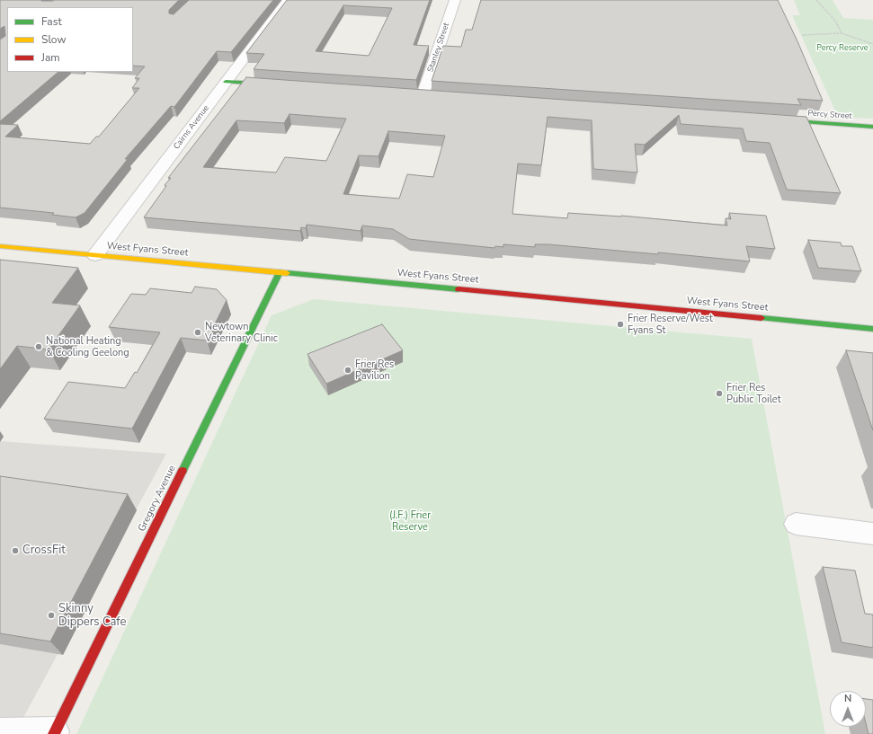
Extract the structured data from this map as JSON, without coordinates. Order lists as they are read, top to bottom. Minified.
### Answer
{"streets":{"main road":["Percy Street","West Fyans Street","Gregory Avenue"],"street":["Stanley Street","Cairns Avenue"]},"crossings":[["Cairns Avenue","West Fyans Street"],["West Fyans Street","Gregory Avenue"]],"parks":["Percy Reserve","(J.F.) Frier Reserve"],"places":["Frier Reserve/West Fyans St","Newtown Veterinary Clinic","National Heating & Cooling Geelong","Frier Res Pavilion","Frier Res Public Toilet","CrossFit","Skinny Dippers Cafe"],"legend":["Fast","Slow","Jam"],"north":"top"}
